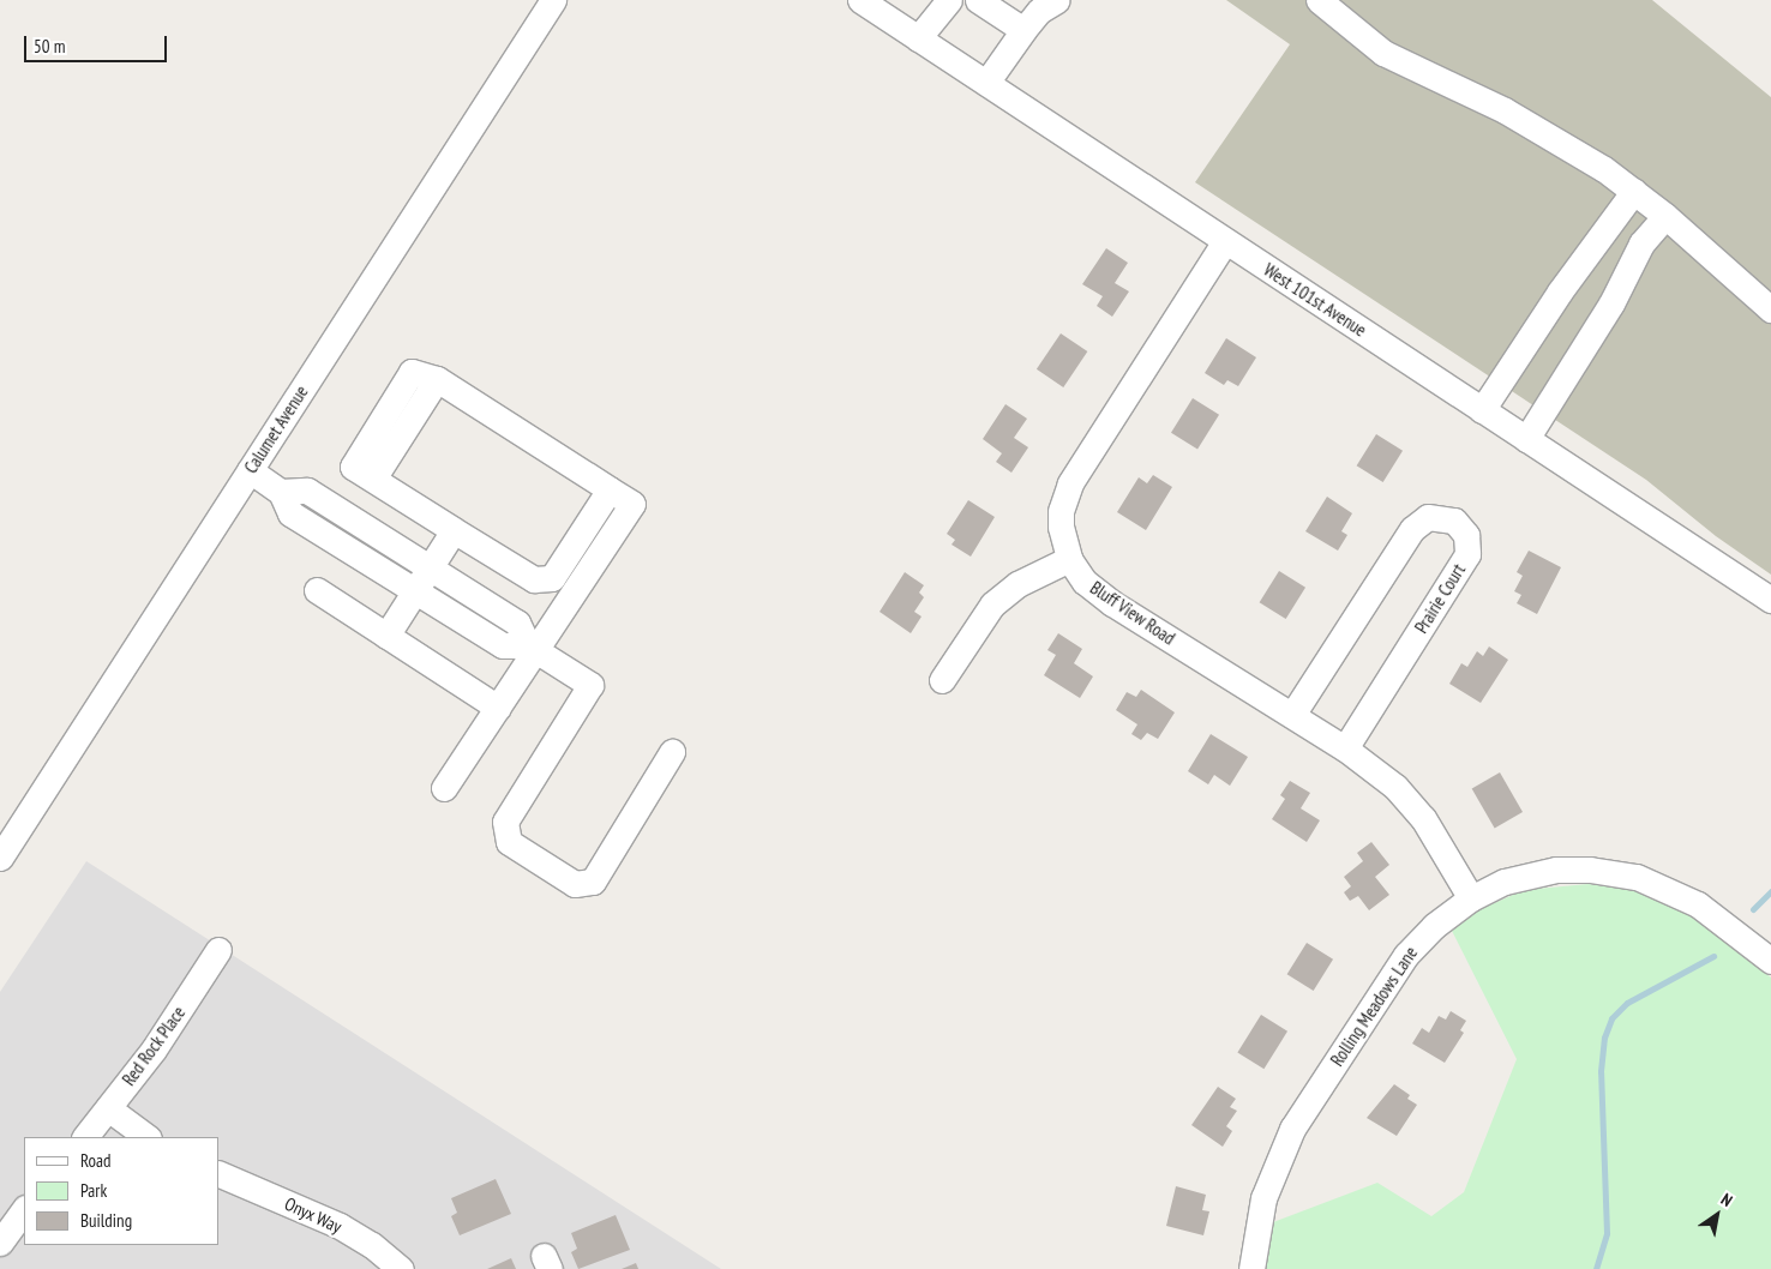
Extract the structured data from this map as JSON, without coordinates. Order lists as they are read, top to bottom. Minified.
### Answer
{"streets":{"street":["West 101st Avenue","Calumet Avenue","Prairie Court","Bluff View Road","Rolling Meadows Lane","Red Rock Place","Onyx Way"]},"crossings":[["West 101st Avenue","Bluff View Road"],["Prairie Court","Bluff View Road"],["Bluff View Road","Rolling Meadows Lane"]],"legend":["Road","Park","Building"],"scale_bar":"50 m","north":"top right"}
